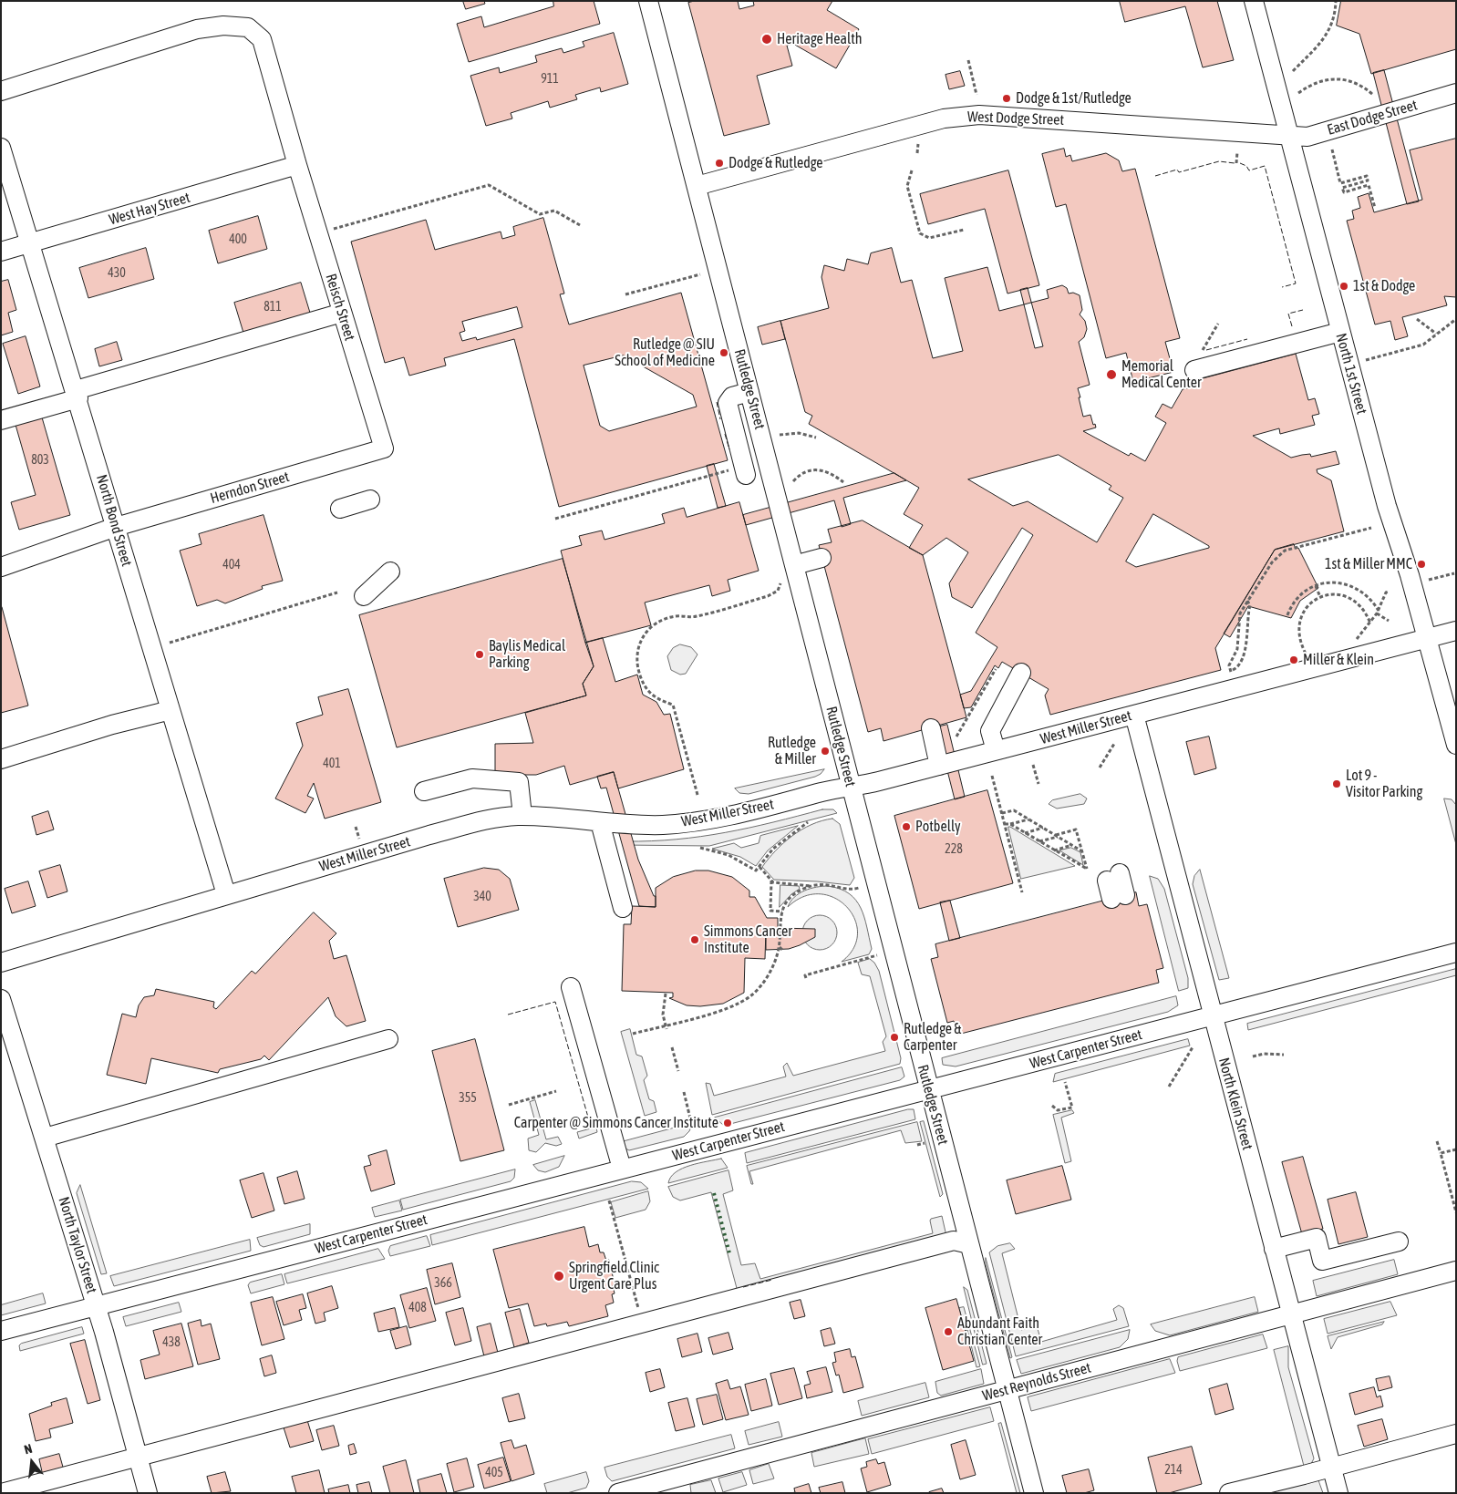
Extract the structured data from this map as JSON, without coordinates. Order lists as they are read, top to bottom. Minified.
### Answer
{"streets":{"street":["East Dodge Street","West Dodge Street","West Hay Street","Reisch Street","North 1st Street","Rutledge Street","Herndon Street","North Bond Street","West Miller Street","West Carpenter Street","North Klein Street","North Taylor Street","West Reynolds Street"]},"crossings":[["East Dodge Street","West Dodge Street"],["East Dodge Street","North 1st Street"],["West Dodge Street","North 1st Street"],["West Dodge Street","Rutledge Street"],["West Hay Street","Reisch Street"],["West Hay Street","North Bond Street"],["Reisch Street","Herndon Street"],["North 1st Street","West Miller Street"],["Rutledge Street","West Miller Street"],["Rutledge Street","West Carpenter Street"],["Rutledge Street","West Reynolds Street"],["Herndon Street","North Bond Street"],["North Bond Street","West Miller Street"],["West Miller Street","North Klein Street"],["West Carpenter Street","North Klein Street"],["West Carpenter Street","North Taylor Street"],["North Klein Street","West Reynolds Street"]],"places":["Heritage Health","Dodge & 1st/Rutledge","Dodge & Rutledge","1st & Dodge","Rutledge @ SIU School of Medicine","Memorial Medical Center","1st & Miller MMC","Baylis Medical Parking","Miller & Klein","Rutledge & Miller","Lot 9 - Visitor Parking","Potbelly","Simmons Cancer Institute","Rutledge & Carpenter","Carpenter @ Simmons Cancer Institute","Springfield Clinic Urgent Care Plus","Abundant Faith Christian Center"],"house_numbers":["911","400","430","811","803","404","401","228","340","355","366","408","438","214","405"],"north":"top"}
